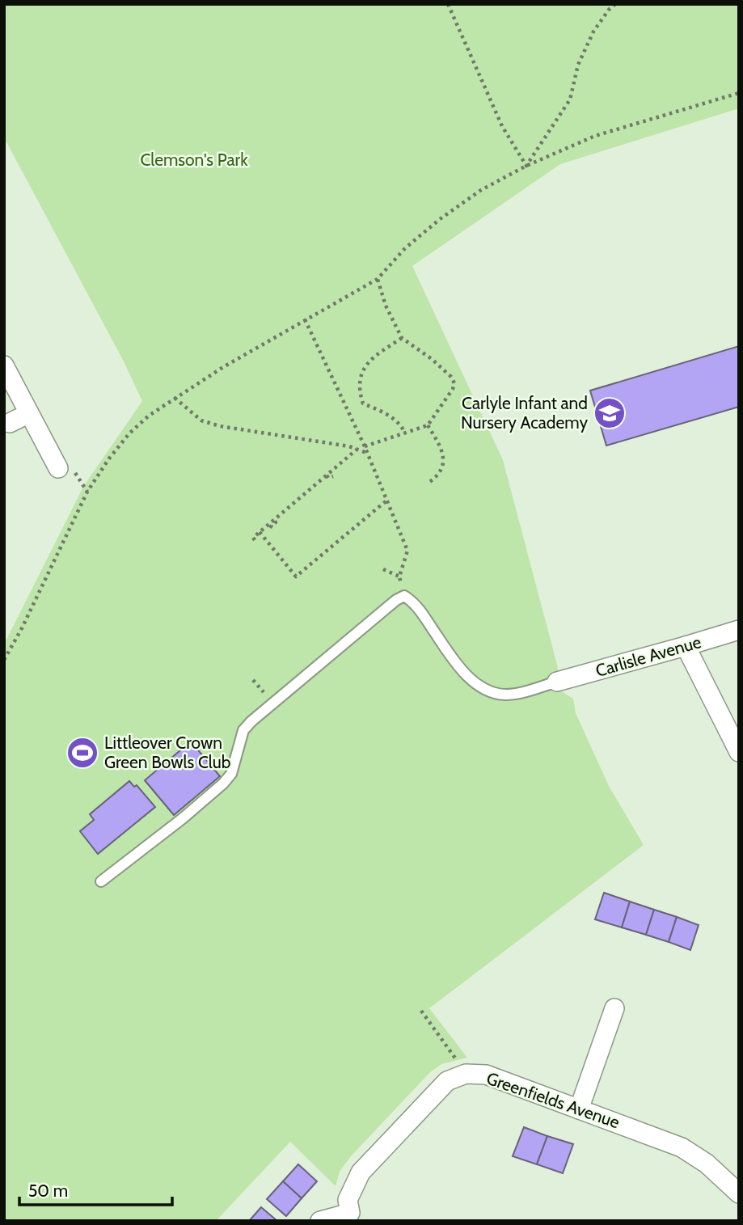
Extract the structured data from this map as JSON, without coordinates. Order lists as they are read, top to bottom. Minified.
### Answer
{"streets":{"street":["Carlisle Avenue","Greenfields Avenue"]},"parks":["Clemson's Park"],"places":{"school or university":["Carlyle Infant and Nursery Academy"],"sports":["Littleover Crown Green Bowls Club"]},"scale_bar":"50 m"}
